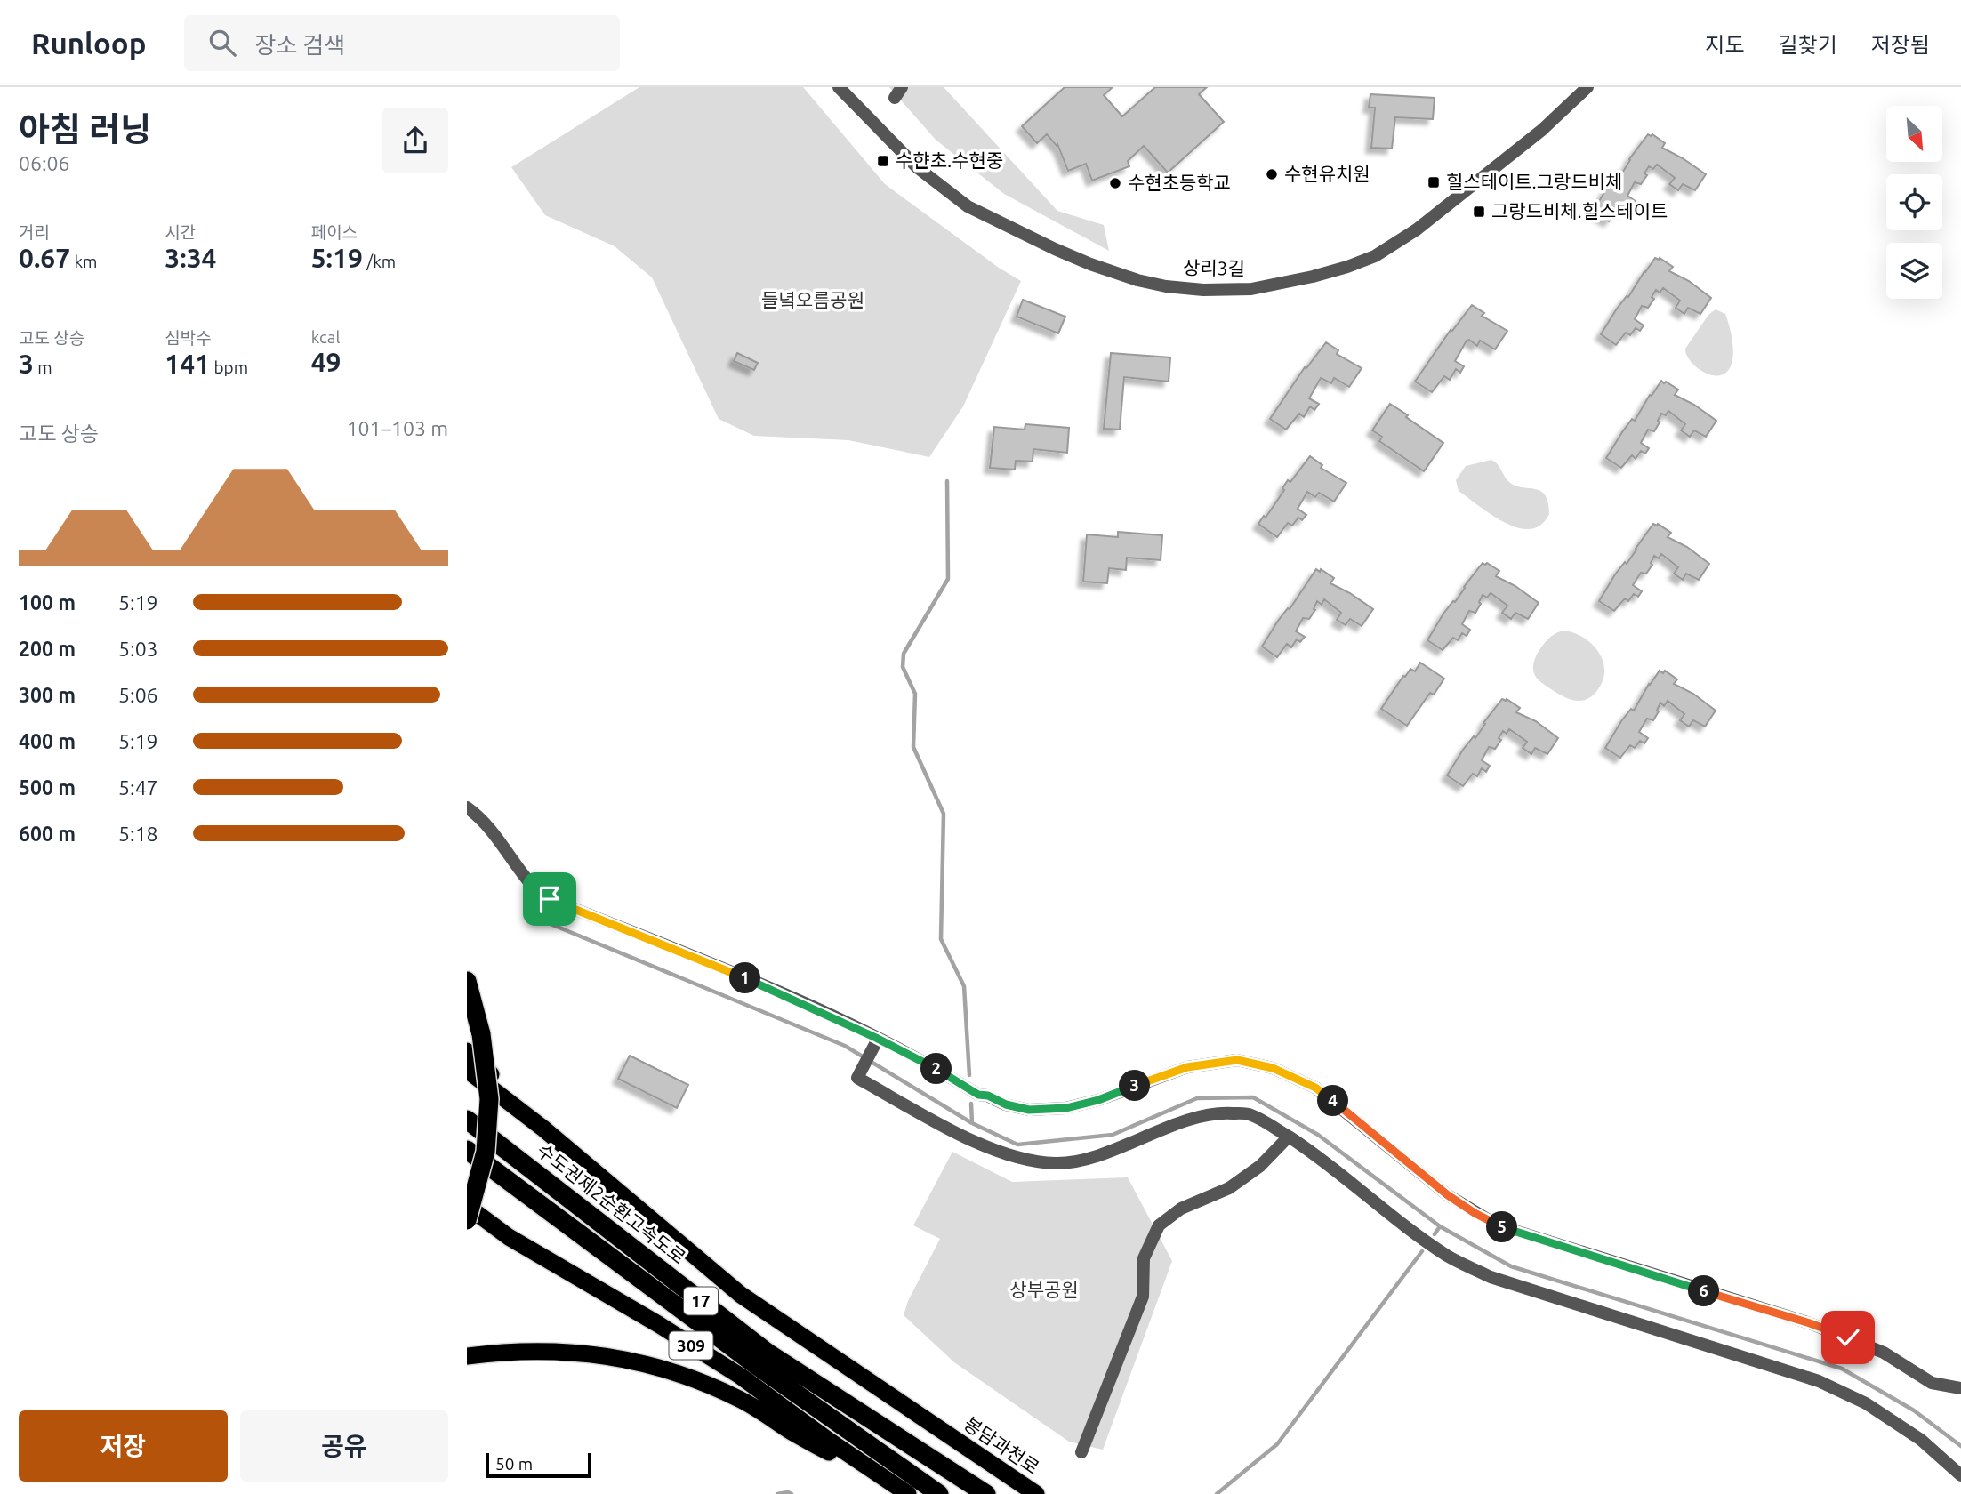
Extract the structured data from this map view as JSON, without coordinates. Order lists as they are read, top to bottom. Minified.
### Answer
{"streets":{"highway":["수도권제2순환고속도로","17","309","봉담과천로"],"street":["상리3길"]},"parks":["들녘오름공원","상부공원"],"places":{"transit":["수햔초.수현중","힐스테이트.그랑드비체","그랑드비체.힐스테이트"],"other":["수현유치원","수현초등학교"]},"scale_bar":"50 m","north":"bottom right","page":{"header":"Runloop","search":"장소 검색","nav":["지도","길찾기","저장됨"],"heading":["아침 러닝","06:06"],"stats":[["거리","0.67 km"],["시간","3:34"],["페이스","5:19 /km"],["고도 상승","3 m"],["심박수","141 bpm"],["kcal","49"]],"chart":["고도 상승","101–103 m"],"list":[{"name":"100 m","note":"5:19"},{"name":"200 m","note":"5:03"},{"name":"300 m","note":"5:06"},{"name":"400 m","note":"5:19"},{"name":"500 m","note":"5:47"},{"name":"600 m","note":"5:18"}],"pins":["1","2","3","4","5","6"],"buttons":["저장","공유"],"scale":"50 m"}}
